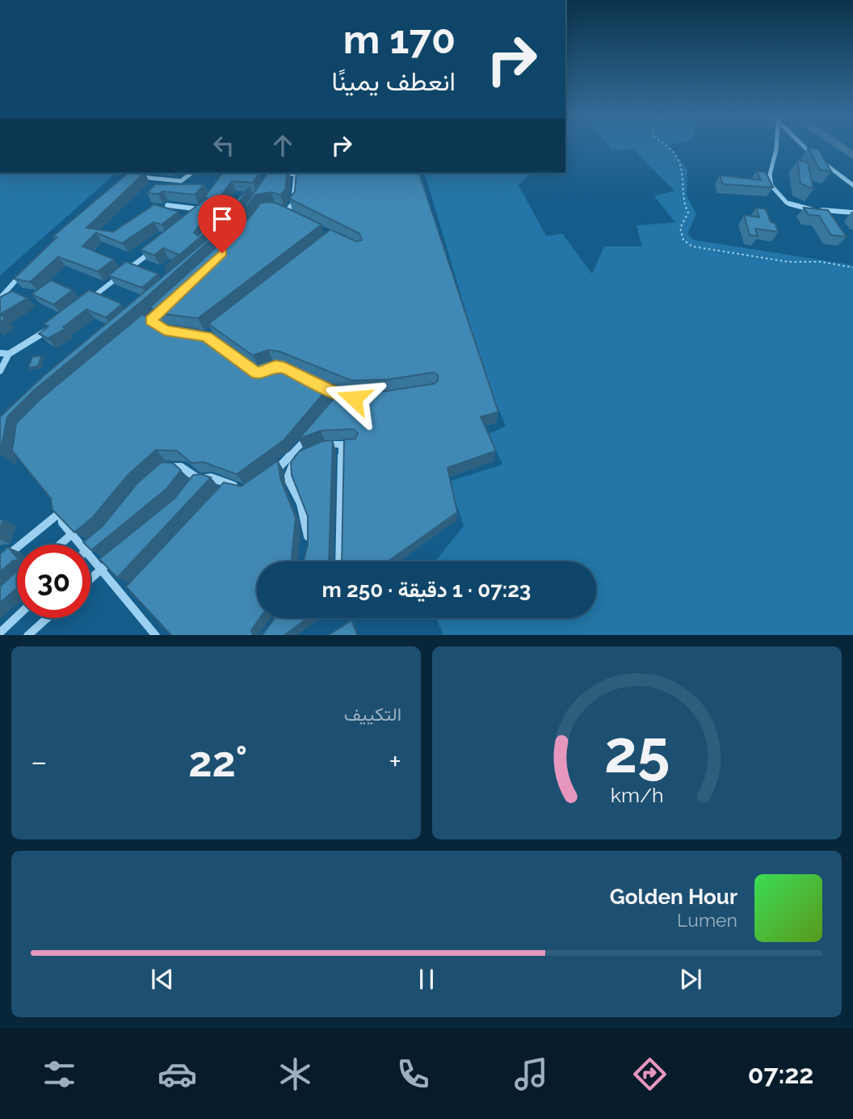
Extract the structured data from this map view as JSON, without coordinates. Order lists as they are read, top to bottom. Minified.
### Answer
{"page":{"turn":["170 m","انعطف يمينًا"],"limit":"30","trip":"07:23 · 1 دقيقة · 250 m","tile":"التكييف","heat":["−","22°","+"],"song":["Golden Hour","Lumen"],"tabs":"07:22","gauge":["25","km/h"]}}
